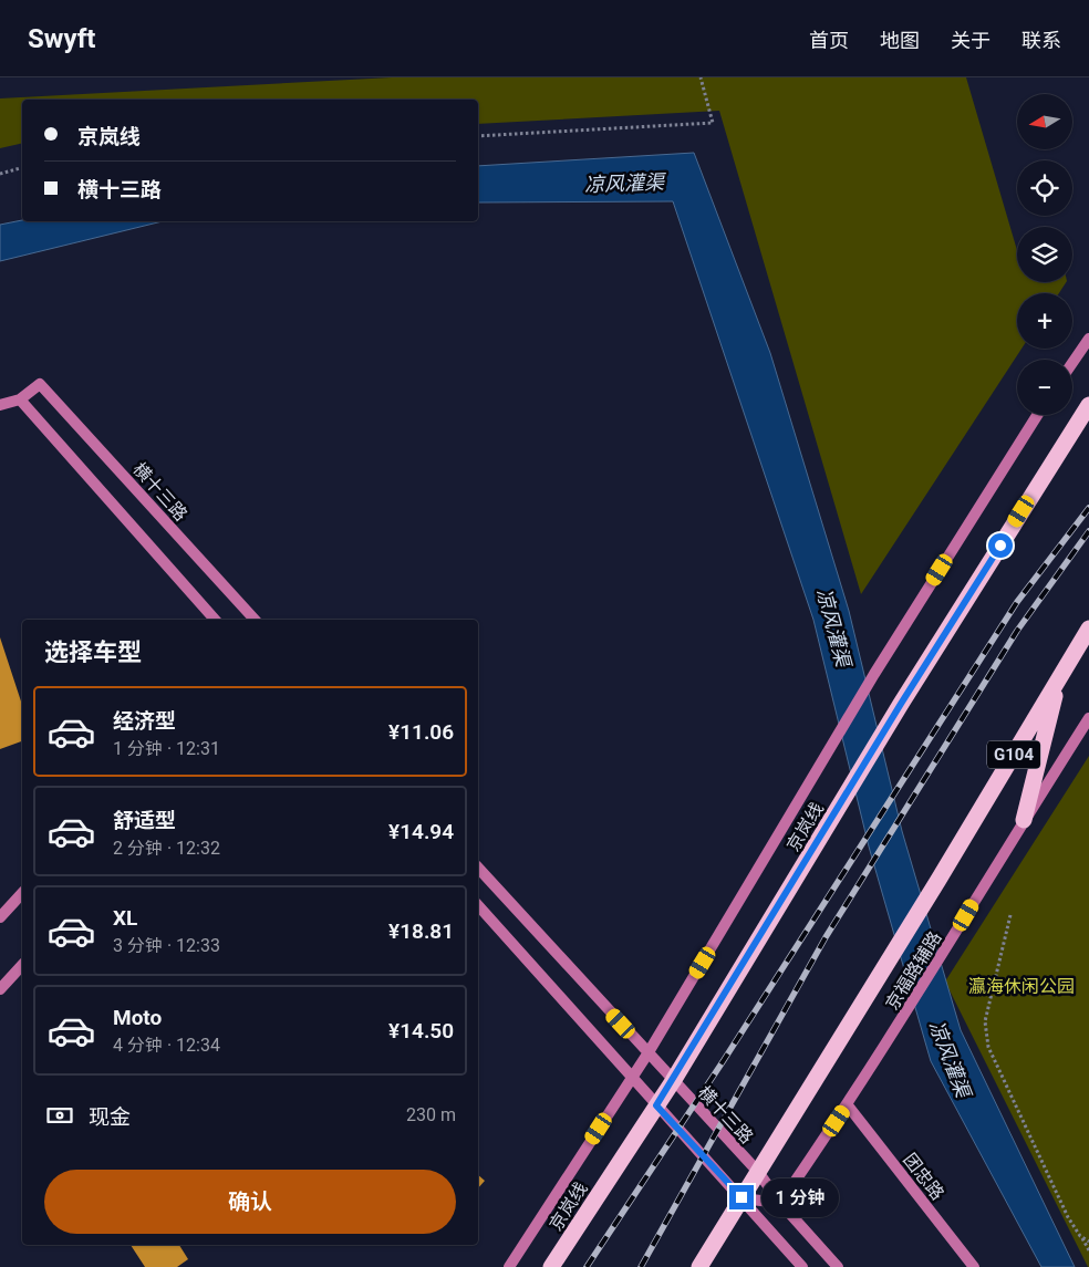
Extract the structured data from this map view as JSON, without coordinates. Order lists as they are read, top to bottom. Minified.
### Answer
{"streets":{"highway":["G104","京岚线"],"street":["横十三路","京福路辅路","团忠路"]},"crossings":[["横十三路","G104"],["横十三路","京岚线"],["横十三路","京福路辅路"],["京福路辅路","团忠路"]],"water":["凉风灌渠"],"parks":["瀛海休闲公园"],"north":"left","page":{"header":"Swyft","nav":["首页","地图","关于","联系"],"map_buttons":["+","−"],"banner":["京岚线","横十三路"],"heading":"选择车型","list":[{"name":"经济型","note":"1 分钟 · 12:31","value":"¥11.06"},{"name":"舒适型","note":"2 分钟 · 12:32","value":"¥14.94"},{"name":"XL","note":"3 分钟 · 12:33","value":"¥18.81"},{"name":"Moto","note":"4 分钟 · 12:34","value":"¥14.50"}],"pay":["现金","230 m"],"buttons":"确认","bubble":"1 分钟"}}
